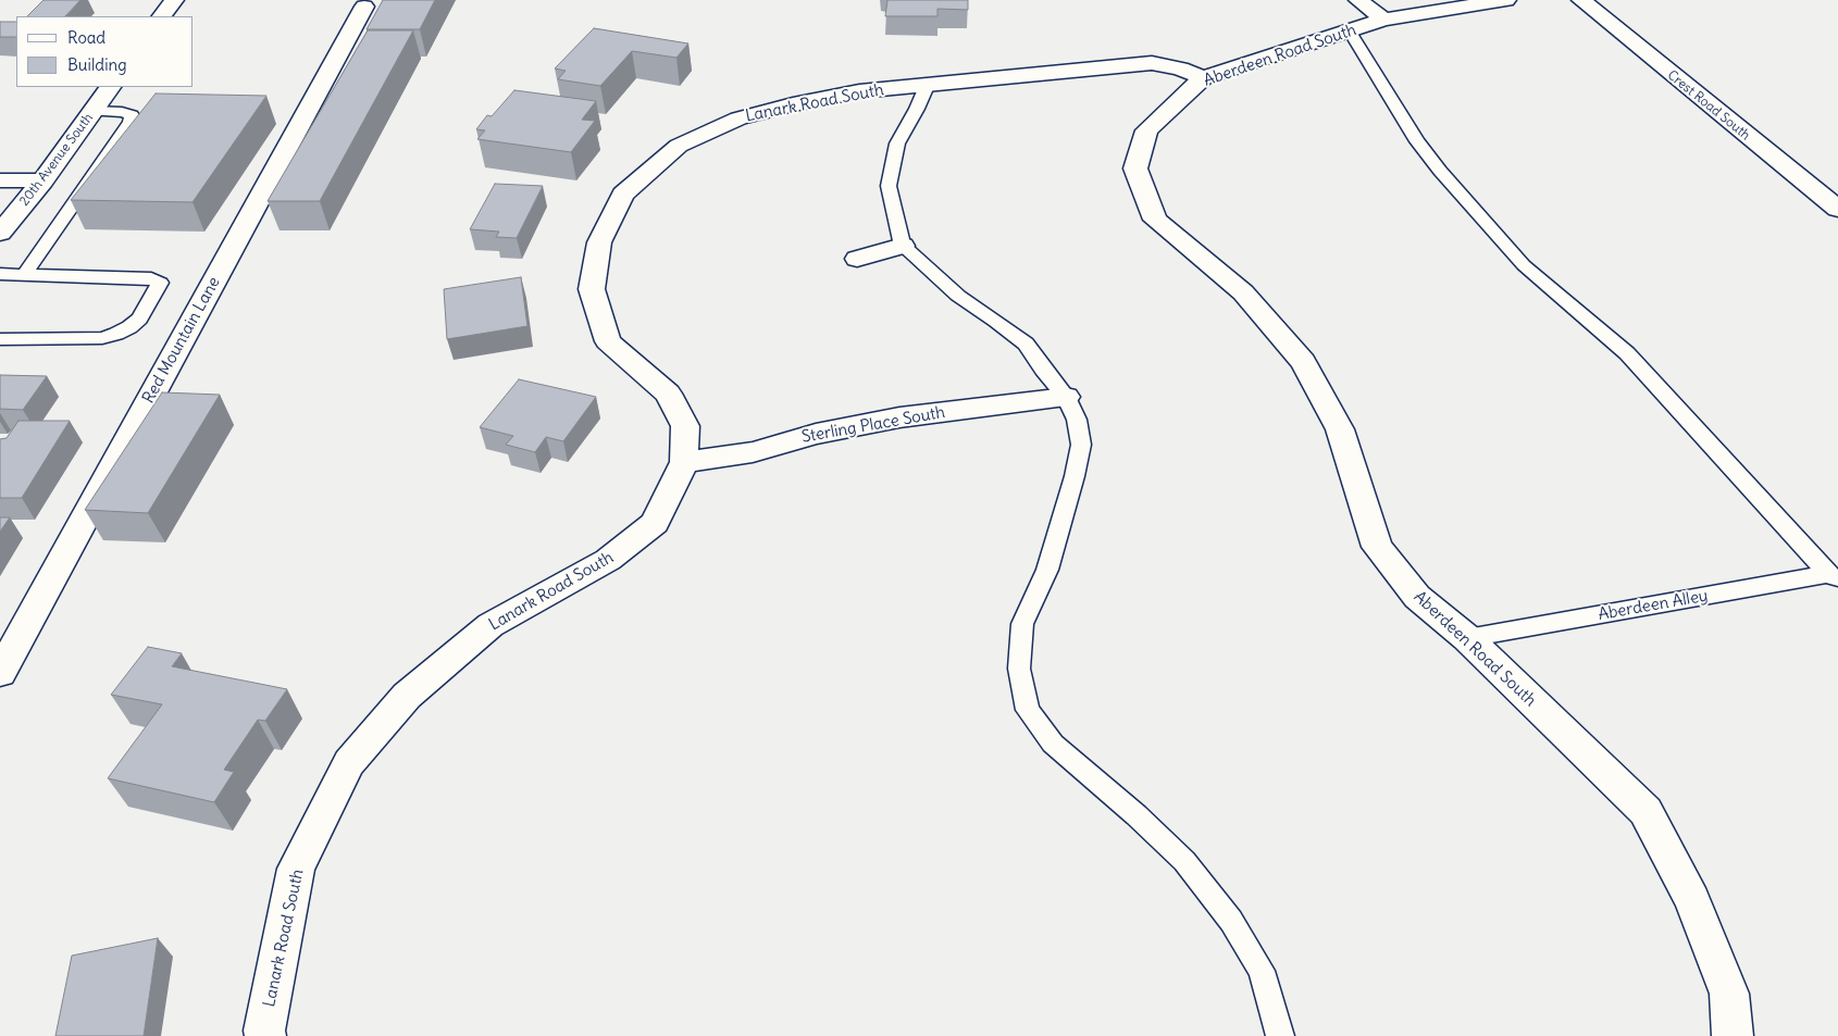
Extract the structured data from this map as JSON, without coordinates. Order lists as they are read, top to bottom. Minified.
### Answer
{"streets":{"street":["Aberdeen Road South","Lanark Road South","Crest Road South","20th Avenue South","Red Mountain Lane","Sterling Place South"],"lane":["Aberdeen Alley"]},"crossings":[["Aberdeen Road South","Lanark Road South"],["Aberdeen Road South","Aberdeen Alley"],["Lanark Road South","Sterling Place South"]],"legend":["Road","Building"]}
